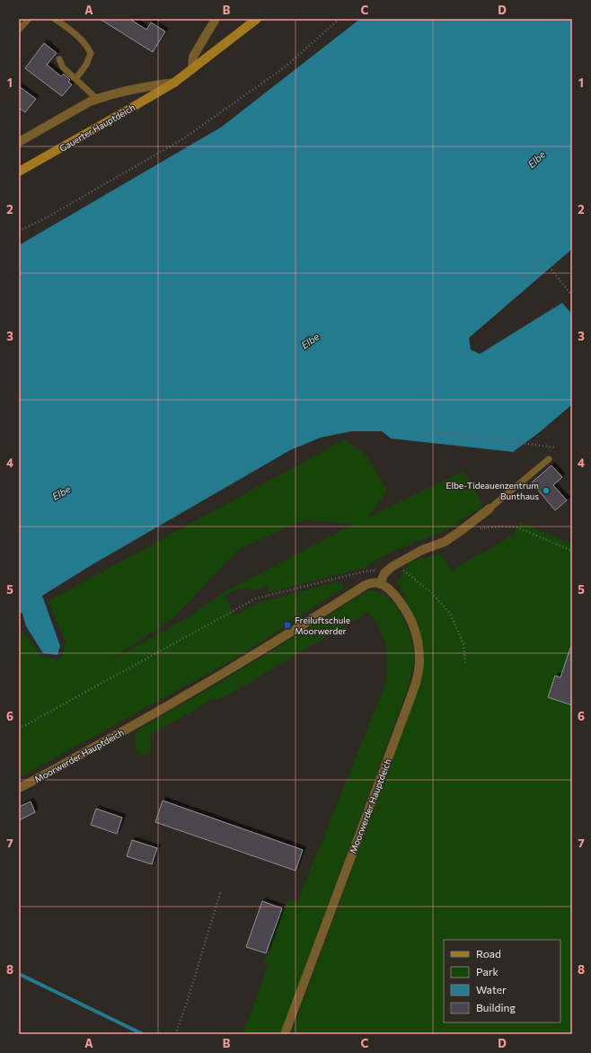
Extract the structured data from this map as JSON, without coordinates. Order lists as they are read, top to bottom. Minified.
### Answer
{"streets":{"street":["Gauerter Hauptdeich","Moorwerder Hauptdeich"]},"water":["Elbe"],"places":{"other":["Elbe-Tideauenzentrum Bunthaus"],"transit":["Freiluftschule Moorwerder"]},"legend":["Road","Park","Water","Building"],"grid":{"columns":["A","B","C","D"],"rows":["1","2","3","4","5","6","7","8"]}}
